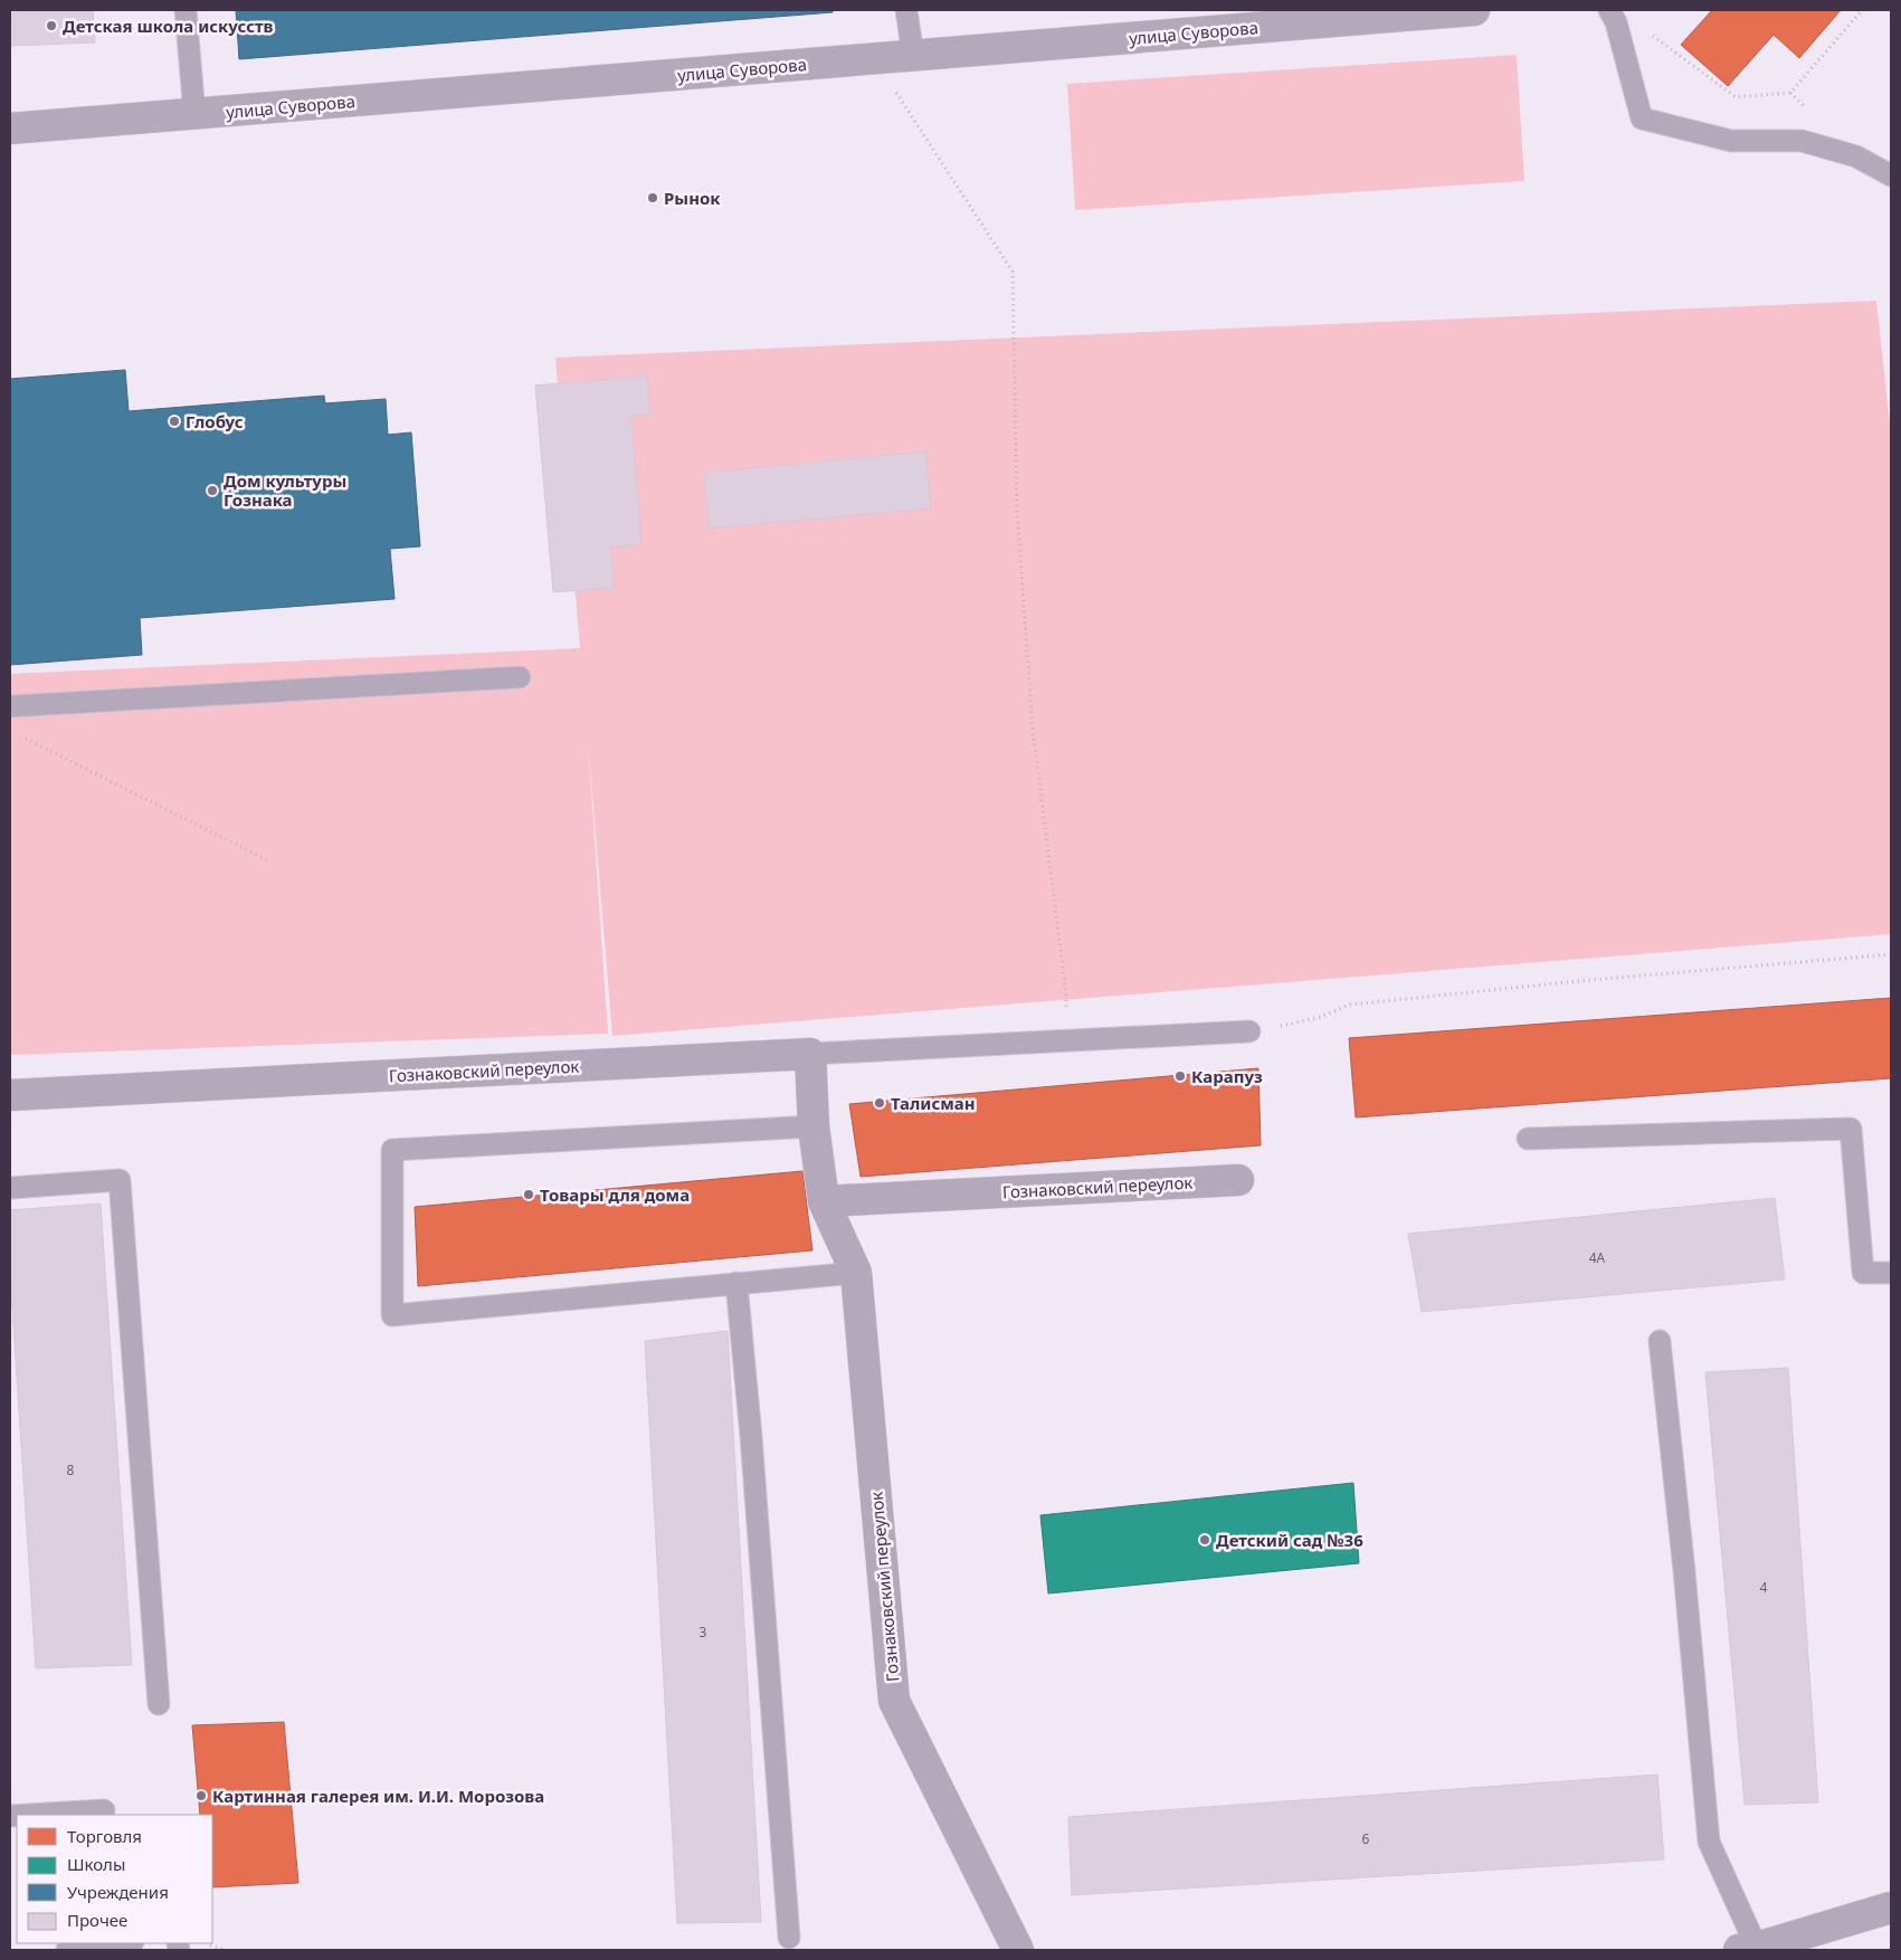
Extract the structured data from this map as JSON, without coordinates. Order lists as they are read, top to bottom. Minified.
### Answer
{"streets":{"street":["улица Суворова","Гознаковский переулок"]},"places":["Детская школа искусств","Рынок","Глобус","Дом культуры Гознака","Карапуз","Талисман","Товары для дома","Детский сад №36","Картинная галерея им. И.И. Морозова"],"house_numbers":["4А","8","4","3","6"],"legend":["Торговля","Школы","Учреждения","Прочее"]}
